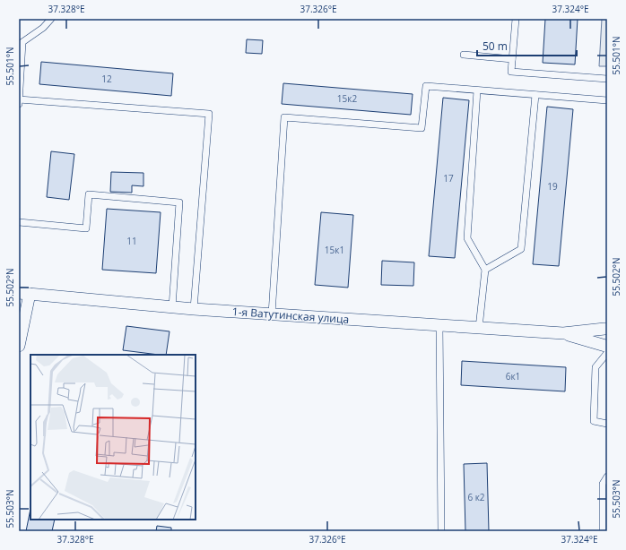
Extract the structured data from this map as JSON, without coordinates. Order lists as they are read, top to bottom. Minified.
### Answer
{"streets":{"street":["1-я Ватутинская улица"]},"house_numbers":["12","15к2","17","19","11","15к1","6к1","6 к2"],"scale_bar":"50 m","coordinates":["37.328°E","37.326°E","37.324°E","55.501°N","55.502°N","55.503°N"]}
